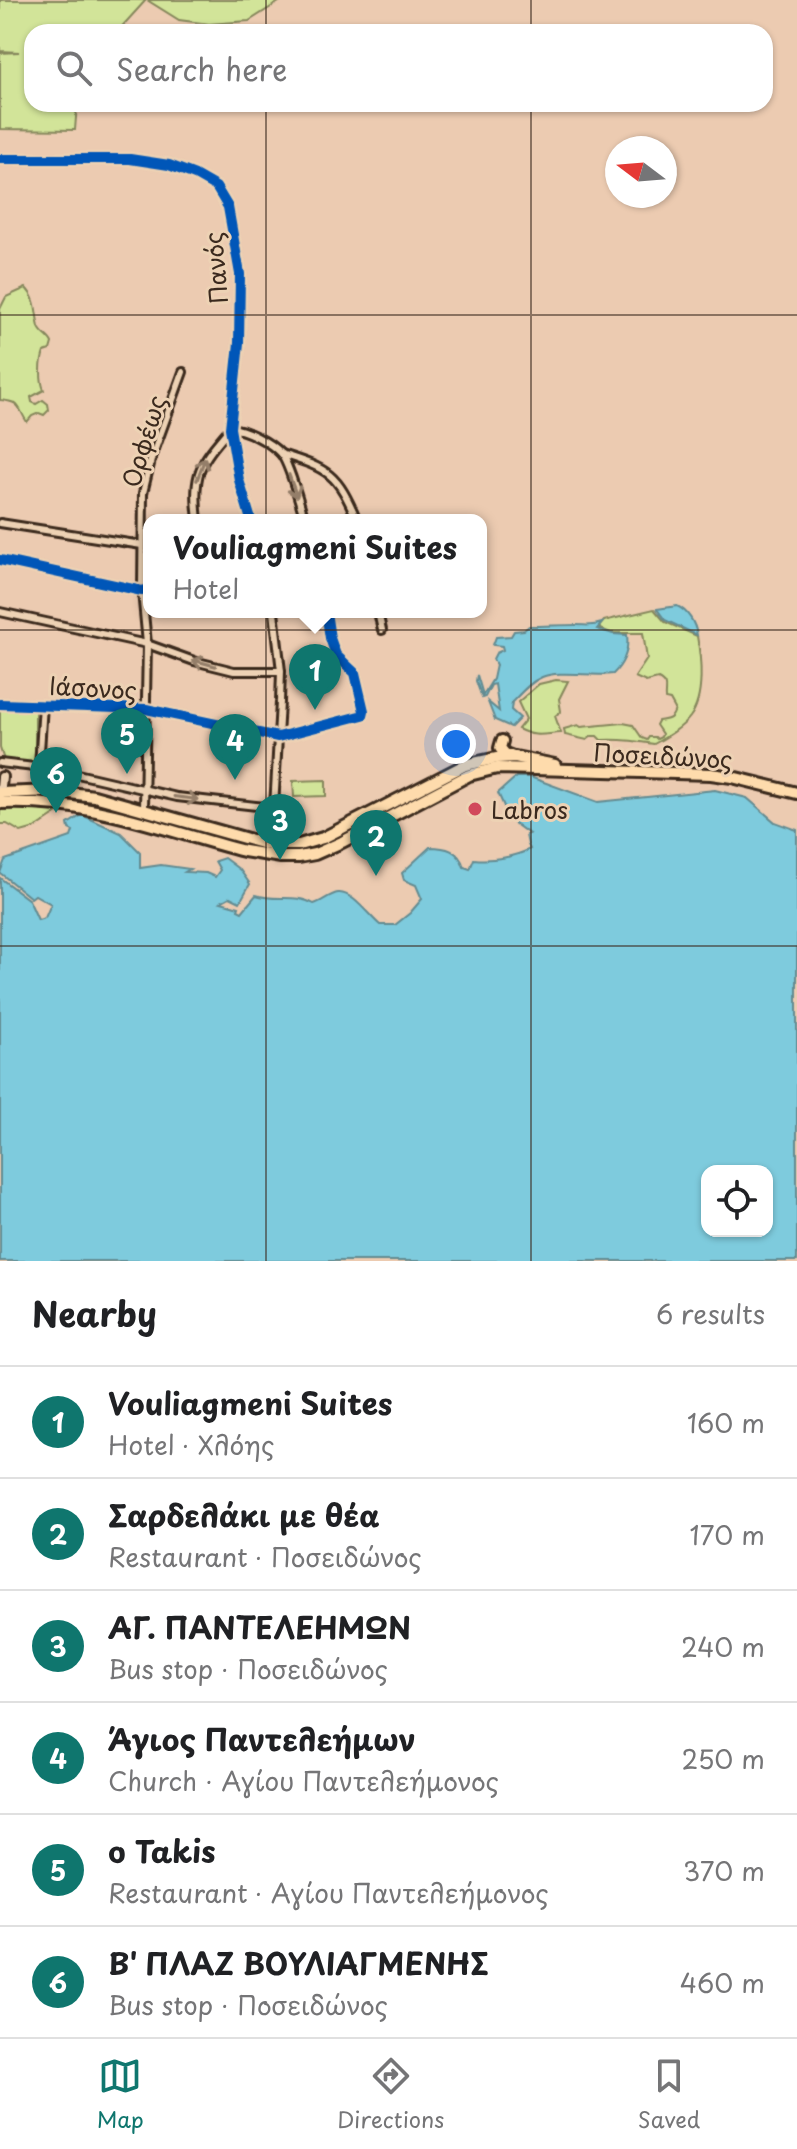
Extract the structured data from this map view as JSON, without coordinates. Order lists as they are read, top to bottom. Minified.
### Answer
{"streets":{"main road":["Ποσειδώνος"],"street":["Πανός","Ορφέως","Ιάσονος"]},"crossings":[["Ορφέως","Ιάσονος"],["Ορφέως","Ποσειδώνος"]],"places":["Labros"],"north":"left","page":{"search":"Search here","popup":["Vouliagmeni Suites","Hotel"],"pins":["1","5","4","6","3","2"],"heading":["Nearby","6 results"],"list":[{"mark":"1","name":"Vouliagmeni Suites","note":"Hotel · Χλόης","value":"160 m"},{"mark":"2","name":"Σαρδελάκι με θέα","note":"Restaurant · Ποσειδώνος","value":"170 m"},{"mark":"3","name":"ΑΓ. ΠΑΝΤΕΛΕΗΜΩΝ","note":"Bus stop · Ποσειδώνος","value":"240 m"},{"mark":"4","name":"Άγιος Παντελεήμων","note":"Church · Αγίου Παντελεήμονος","value":"250 m"},{"mark":"5","name":"o Takis","note":"Restaurant · Αγίου Παντελεήμονος","value":"370 m"},{"mark":"6","name":"Β' ΠΛΑΖ ΒΟΥΛΙΑΓΜΕΝΗΣ","note":"Bus stop · Ποσειδώνος","value":"460 m"}],"nav":["Map","Directions","Saved"]}}
